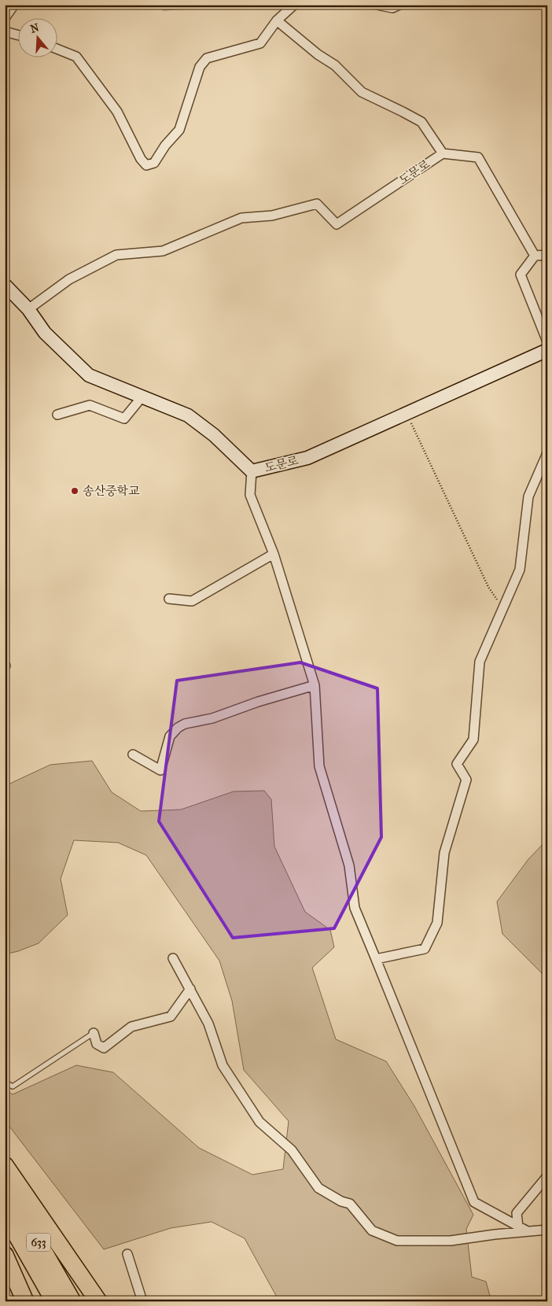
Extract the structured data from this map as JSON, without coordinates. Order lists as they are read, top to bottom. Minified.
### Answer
{"streets":{"highway":["633"],"street":["도문로"]},"places":["송산중학교"],"north":"top"}
